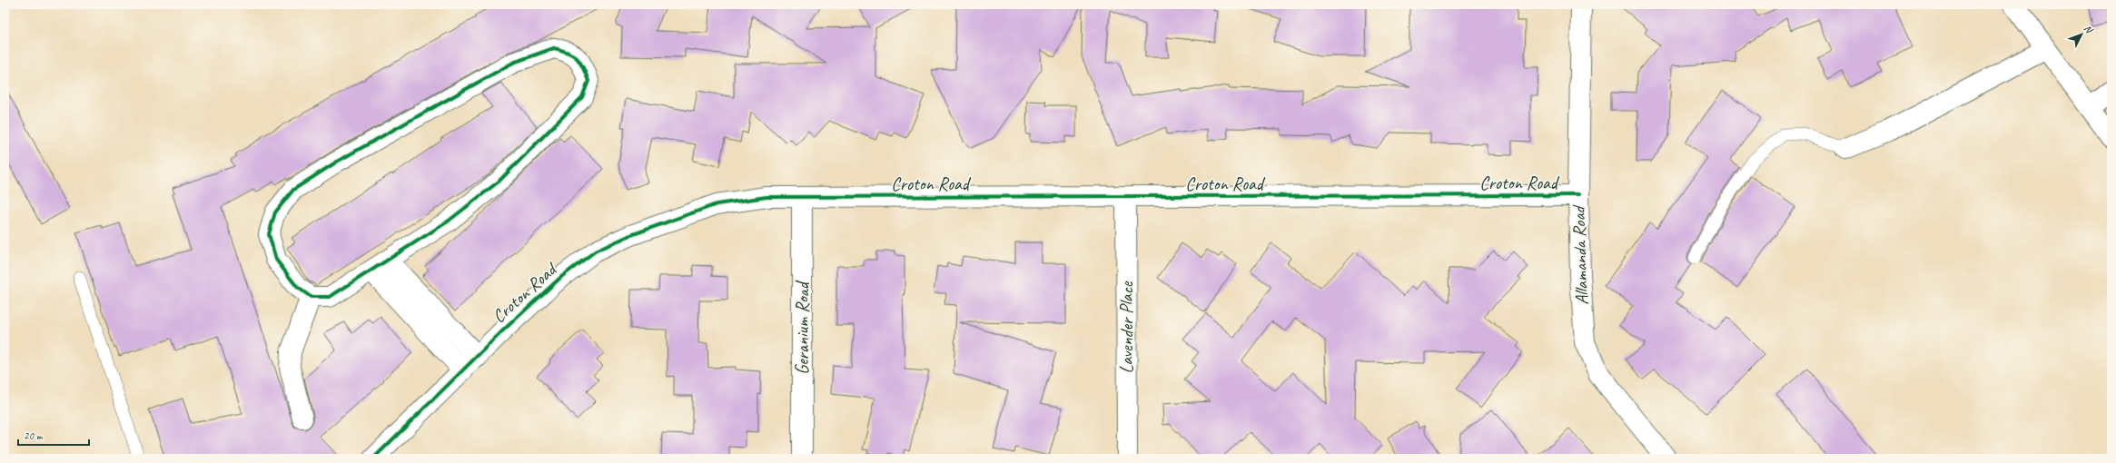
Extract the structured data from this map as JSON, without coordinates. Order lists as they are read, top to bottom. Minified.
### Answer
{"streets":{"street":["Croton Road","Allamanda Road","Lavender Place","Geranium Road"]},"crossings":[["Croton Road","Allamanda Road"],["Croton Road","Lavender Place"],["Croton Road","Geranium Road"]],"scale_bar":"20 m","north":"top right"}
